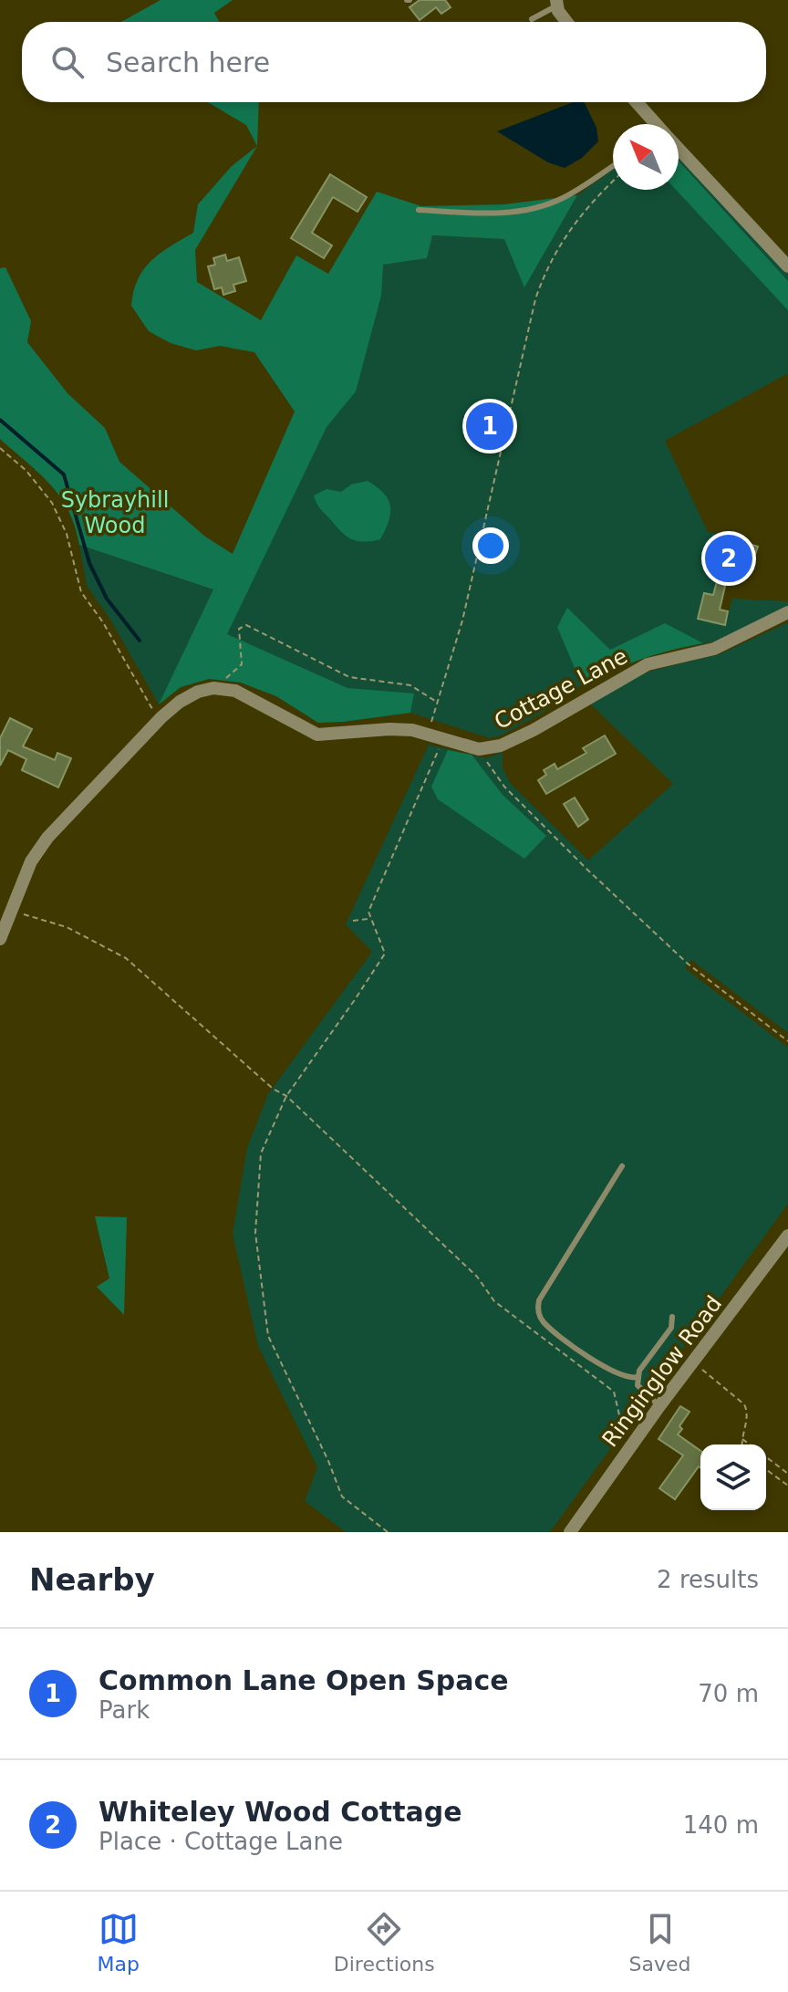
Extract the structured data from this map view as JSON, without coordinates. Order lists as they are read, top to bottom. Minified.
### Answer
{"streets":{"street":["Cottage Lane","Ringinglow Road"]},"parks":["Sybrayhill Wood"],"north":"top left","page":{"search":"Search here","pins":["1","2"],"heading":["Nearby","2 results"],"list":[{"mark":"1","name":"Common Lane Open Space","note":"Park","value":"70 m"},{"mark":"2","name":"Whiteley Wood Cottage","note":"Place · Cottage Lane","value":"140 m"}],"nav":["Map","Directions","Saved"]}}
